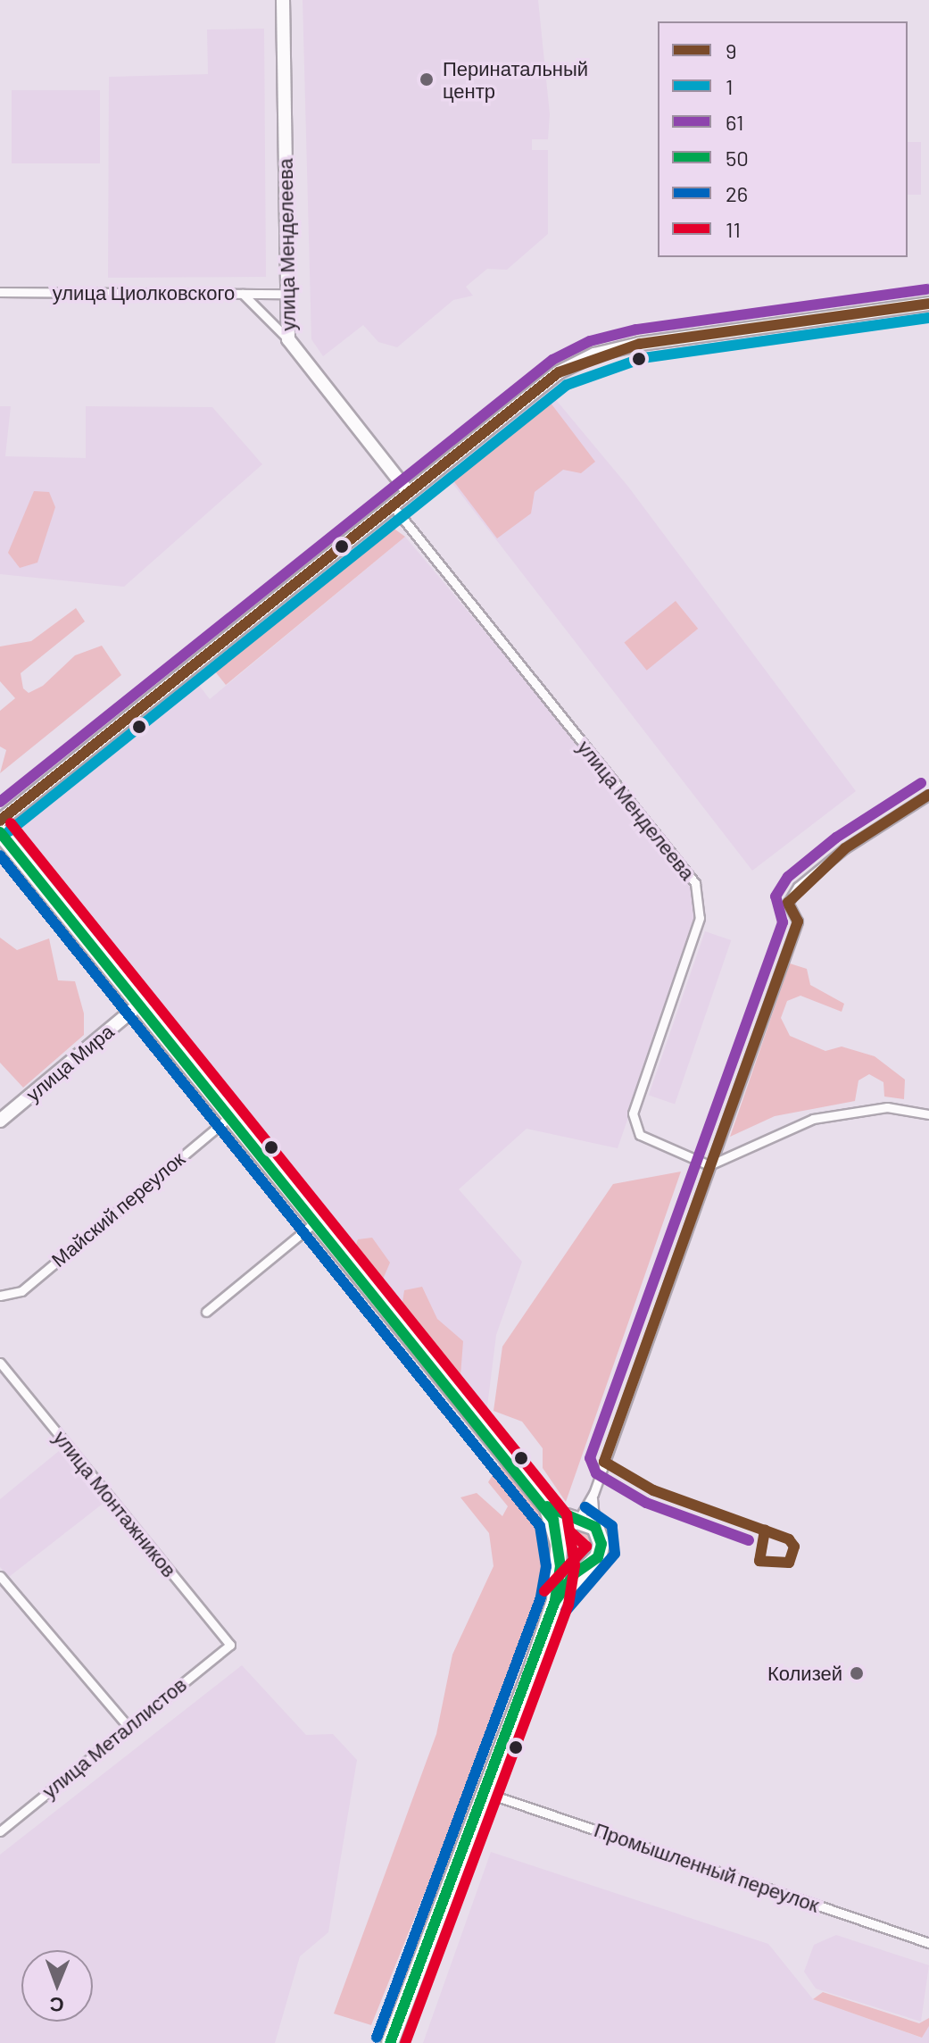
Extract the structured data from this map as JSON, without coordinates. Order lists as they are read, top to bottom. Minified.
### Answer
{"streets":{"main road":["улица Менделеева","улица Мира"],"street":["улица Циолковского","Майский переулок","улица Монтажников","улица Металлистов","Промышленный переулок"]},"crossings":[["улица Менделеева","улица Циолковского"],["улица Монтажников","улица Металлистов"]],"places":["Перинатальный центр","Колизей"],"lines":["transit line 61","transit line 9","transit line 1","transit line 11","transit line 50","transit line 26"],"legend":["9","1","61","50","26","11"],"north":"bottom"}
